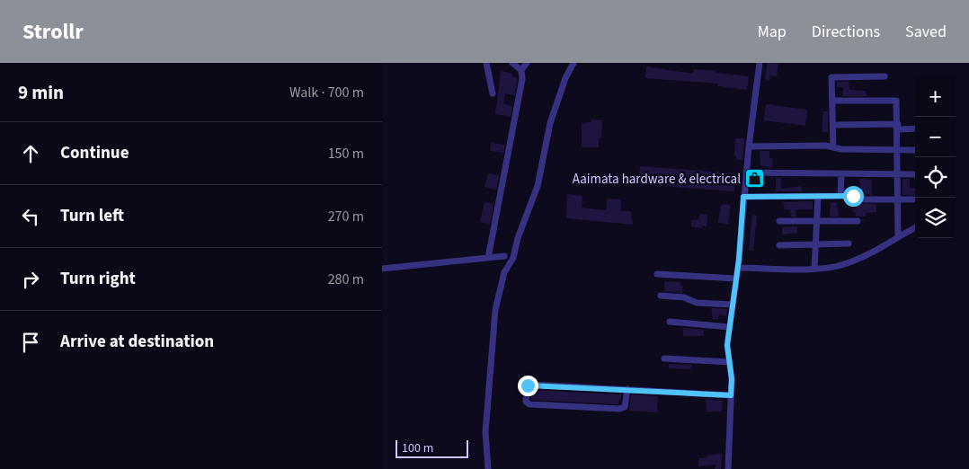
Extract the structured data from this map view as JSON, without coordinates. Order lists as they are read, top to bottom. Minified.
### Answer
{"places":{"shop":["Aaimata hardware & electrical"]},"scale_bar":"100 m","page":{"header":"Strollr","nav":["Map","Directions","Saved"],"heading":["9 min","Walk · 700 m"],"map_buttons":["+","−"],"list":[["Continue","150 m"],["Turn left","270 m"],["Turn right","280 m"],"Arrive at destination"],"scale":"100 m"}}
